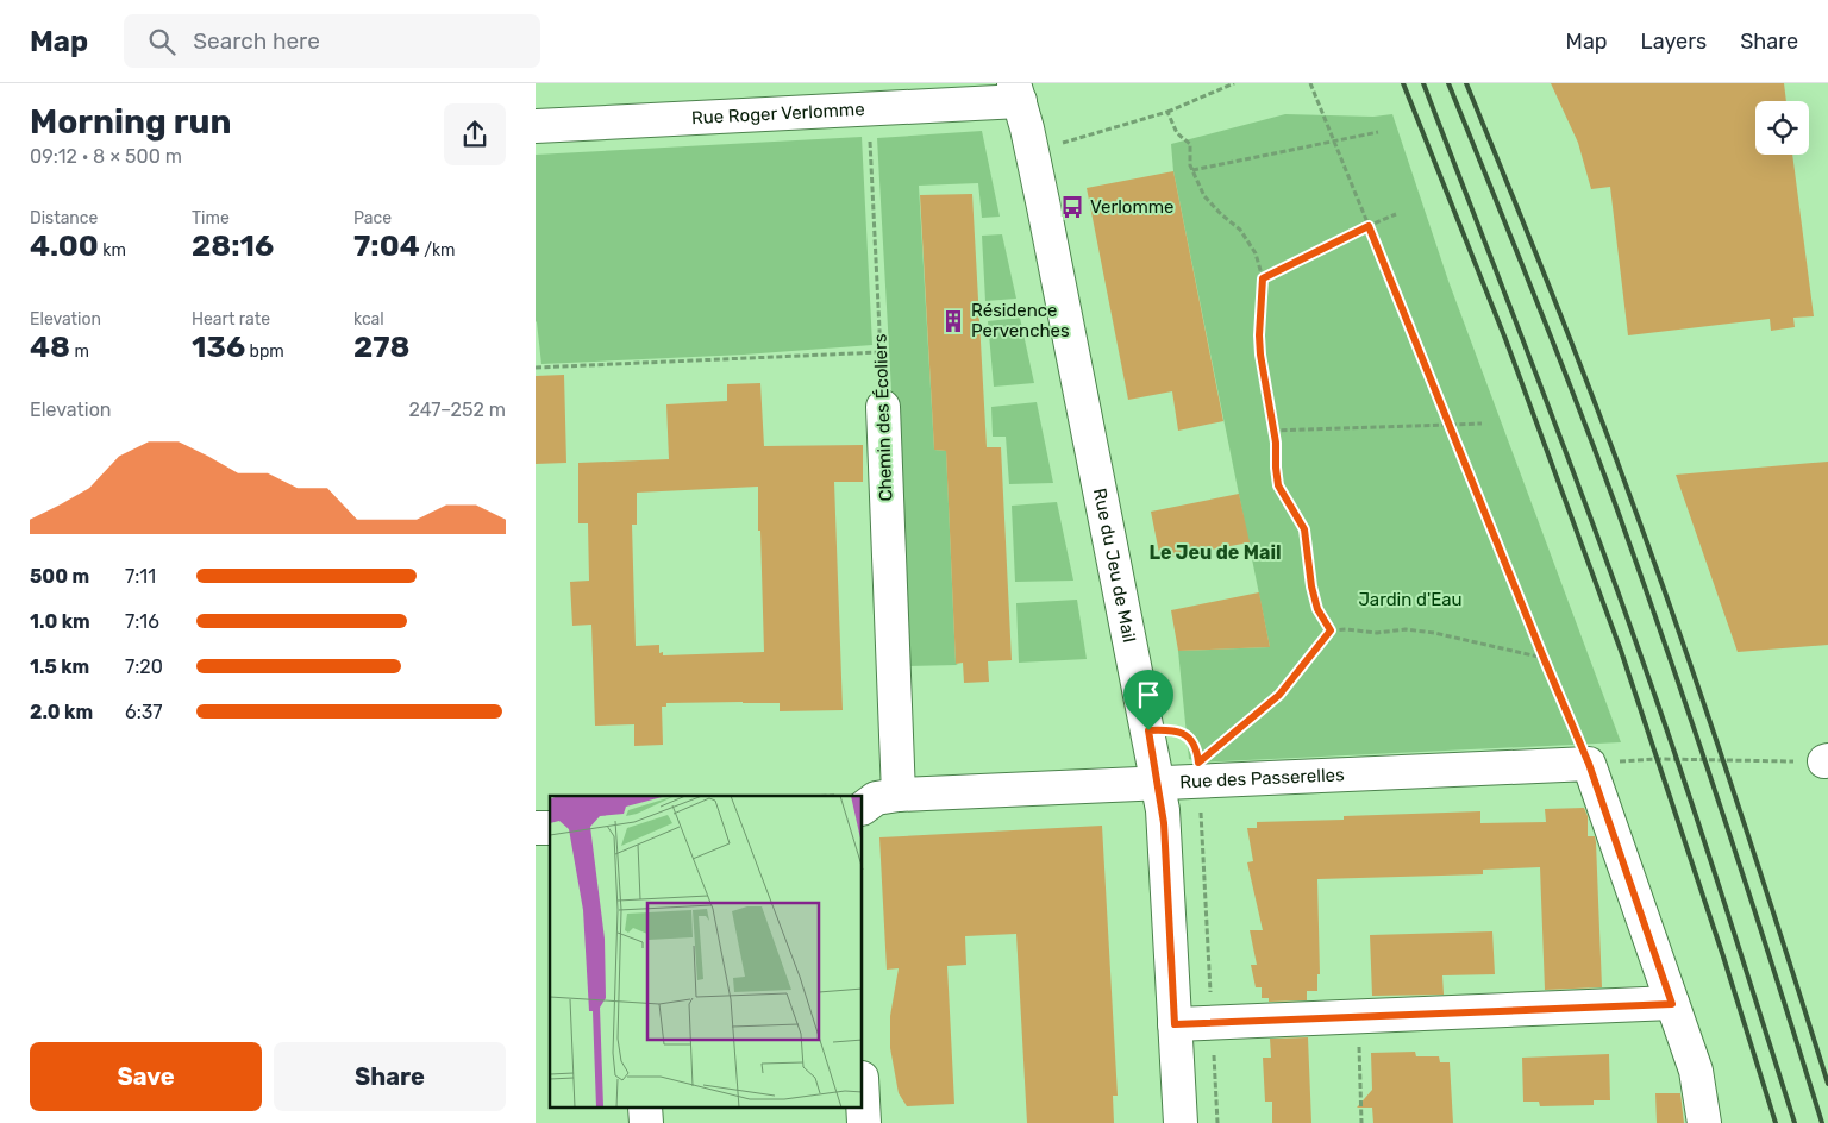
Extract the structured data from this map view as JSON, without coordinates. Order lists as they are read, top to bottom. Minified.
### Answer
{"streets":{"street":["Rue Roger Verlomme","Chemin des Écoliers","Rue du Jeu de Mail","Rue des Passerelles"]},"crossings":[["Rue Roger Verlomme","Rue du Jeu de Mail"],["Chemin des Écoliers","Rue des Passerelles"],["Rue du Jeu de Mail","Rue des Passerelles"]],"districts":["Le Jeu de Mail"],"parks":["Jardin d'Eau"],"places":{"bus stop":["Verlomme"],"building":["Résidence Pervenches"]},"page":{"header":"Map","search":"Search here","nav":["Map","Layers","Share"],"heading":["Morning run","09:12 · 8 × 500 m"],"stats":[["Distance","4.00 km"],["Time","28:16"],["Pace","7:04 /km"],["Elevation","48 m"],["Heart rate","136 bpm"],["kcal","278"]],"chart":["Elevation","247–252 m"],"list":[{"name":"500 m","note":"7:11"},{"name":"1.0 km","note":"7:16"},{"name":"1.5 km","note":"7:20"},{"name":"2.0 km","note":"6:37"}],"buttons":["Save","Share"]}}
